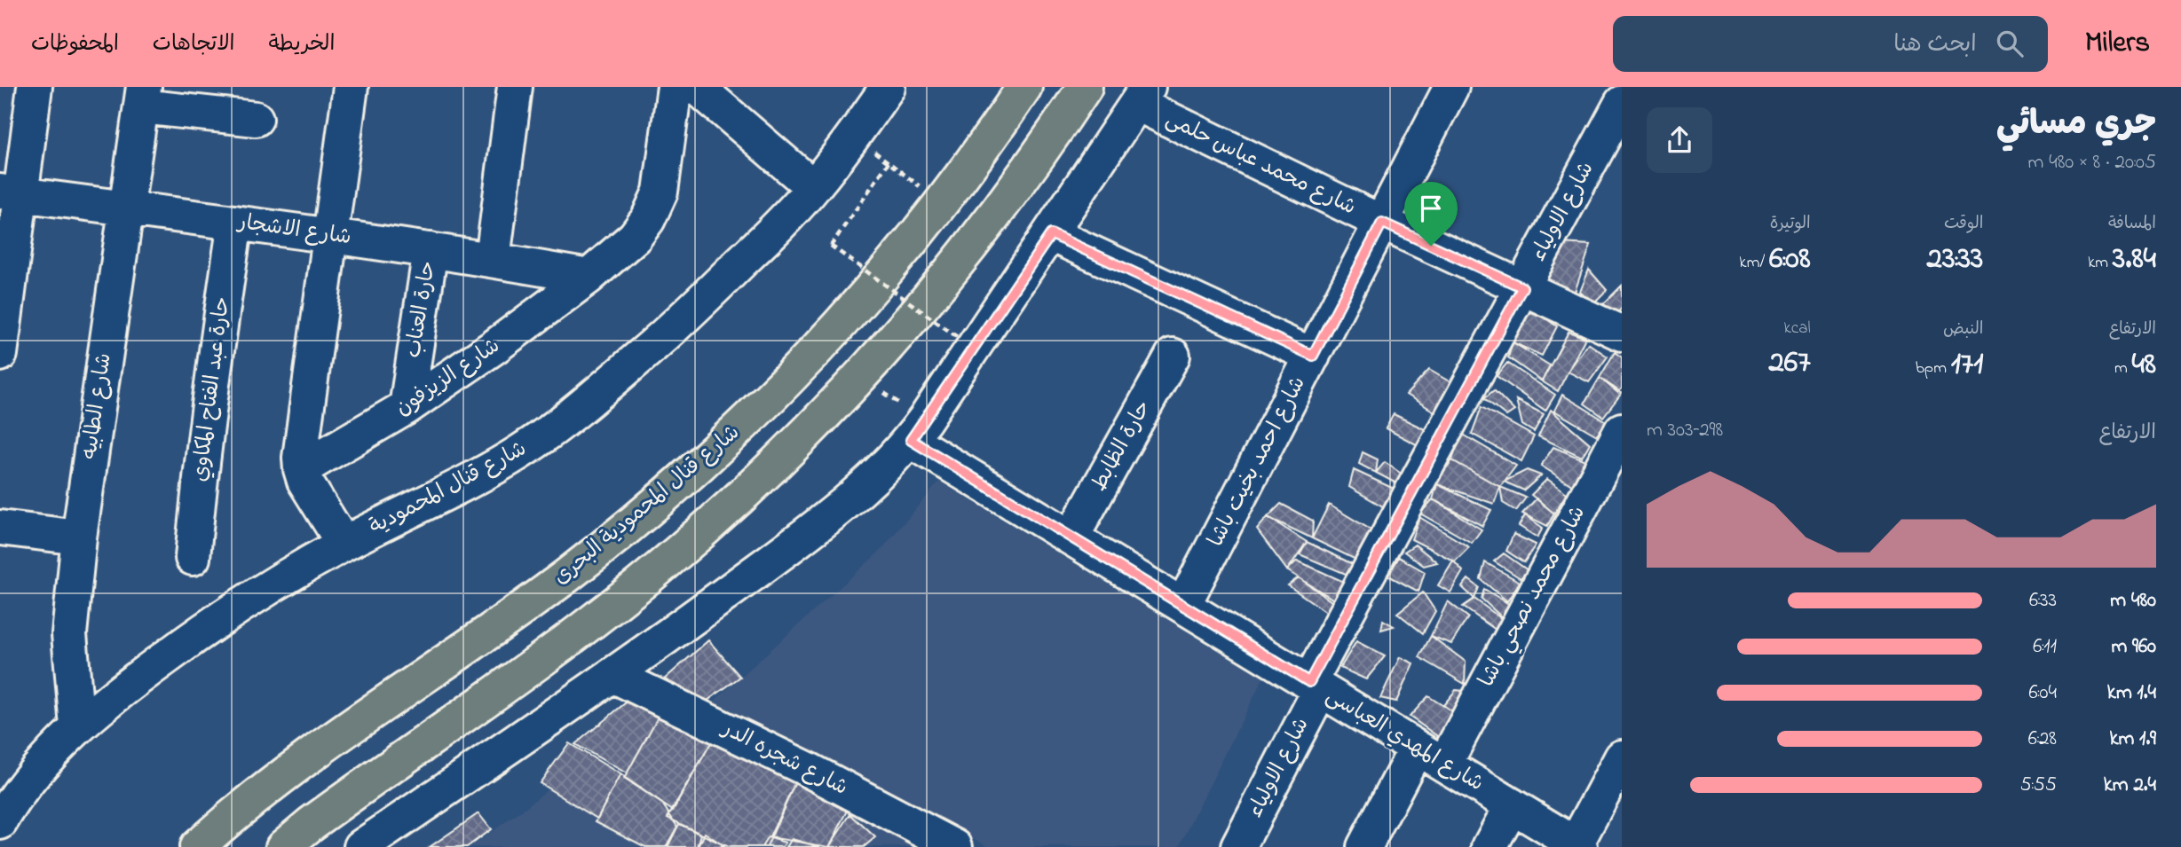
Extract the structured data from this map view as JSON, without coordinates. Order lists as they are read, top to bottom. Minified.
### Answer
{"streets":{"main road":["شارع قنال المحمودية البحرى"],"street":["شارع محمد عباس حلمى","شارع الاولياء","شارع الاشجار","حارة العناب","شارع الزيزفون","حارة عبد الفتاح المكاوي","شارع الطابيه","حارة الظابط","شارع احمد بخيت باشا","شارع قنال المحمودية","شارع محمد نصحي باشا","شارع المهدي العباسى","شارع شجره الدر"]},"crossings":[["شارع محمد عباس حلمى","شارع الاولياء"],["شارع محمد عباس حلمى","شارع احمد بخيت باشا"],["شارع الاولياء","شارع المهدي العباسى"],["شارع الاشجار","حارة العناب"],["شارع الاشجار","شارع الزيزفون"],["شارع الاشجار","حارة عبد الفتاح المكاوي"],["شارع الاشجار","شارع الطابيه"],["حارة العناب","شارع الزيزفون"],["شارع الطابيه","شارع قنال المحمودية"],["حارة الظابط","شارع المهدي العباسى"],["شارع احمد بخيت باشا","شارع المهدي العباسى"],["شارع محمد نصحي باشا","شارع المهدي العباسى"]],"page":{"header":"Milers","search":"ابحث هنا","nav":["الخريطة","الاتجاهات","المحفوظات"],"heading":["جري مسائي","20:05 · 8 × 480 m"],"stats":[["المسافة","3.84 km"],["الوقت","23:33"],["الوتيرة","6:08 /km"],["الارتفاع","48 m"],["النبض","171 bpm"],["kcal","267"]],"chart":["الارتفاع","298–303 m"],"list":[{"name":"480 m","note":"6:33"},{"name":"960 m","note":"6:11"},{"name":"1.4 km","note":"6:04"},{"name":"1.9 km","note":"6:28"},{"name":"2.4 km","note":"5:55"}]}}
